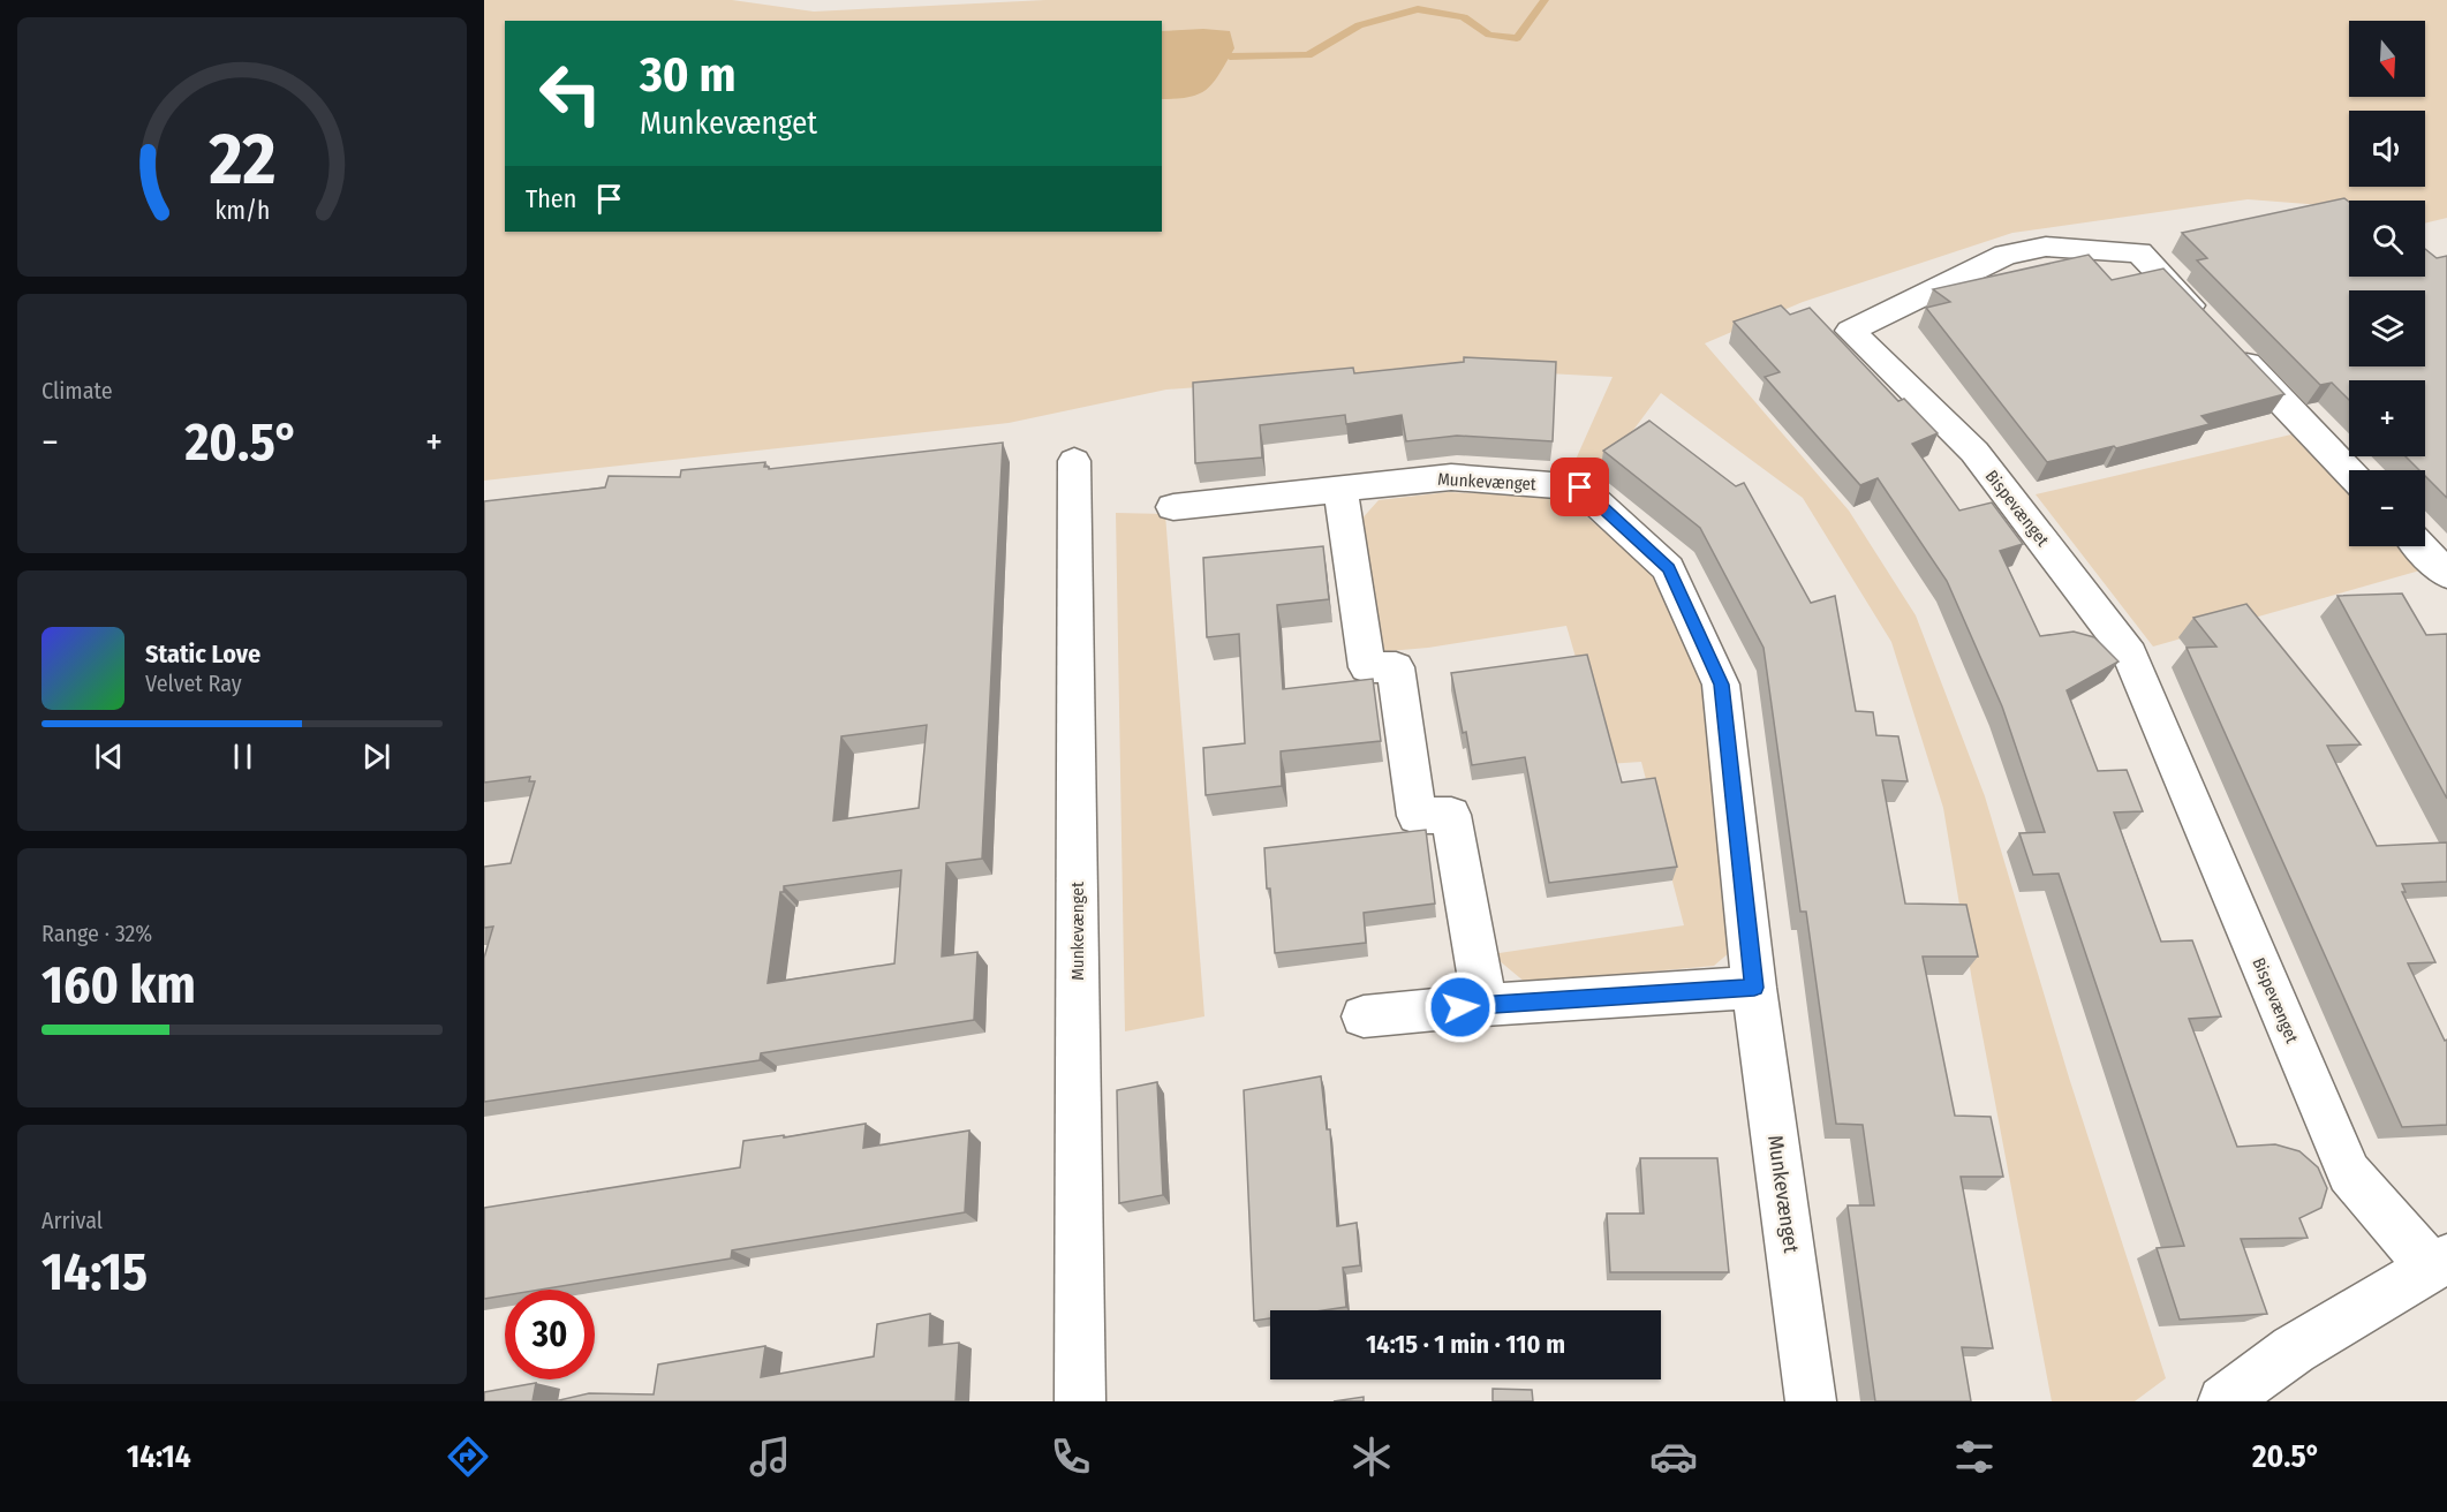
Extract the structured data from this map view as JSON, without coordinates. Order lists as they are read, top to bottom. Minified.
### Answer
{"streets":{"street":["Munkevænget","Bispevænget"]},"north":"bottom","page":{"map_buttons":["+","−"],"turn":["30 m","Munkevænget"],"then":"Then","tile":["Climate",["Range · 32%","160 km"],["Arrival","14:15"]],"heat":["−","20.5°","+"],"song":["Static Love","Velvet Ray"],"limit":"30","trip":"14:15 · 1 min · 110 m","tabs":["14:14","20.5°"],"gauge":["22","km/h"]}}
